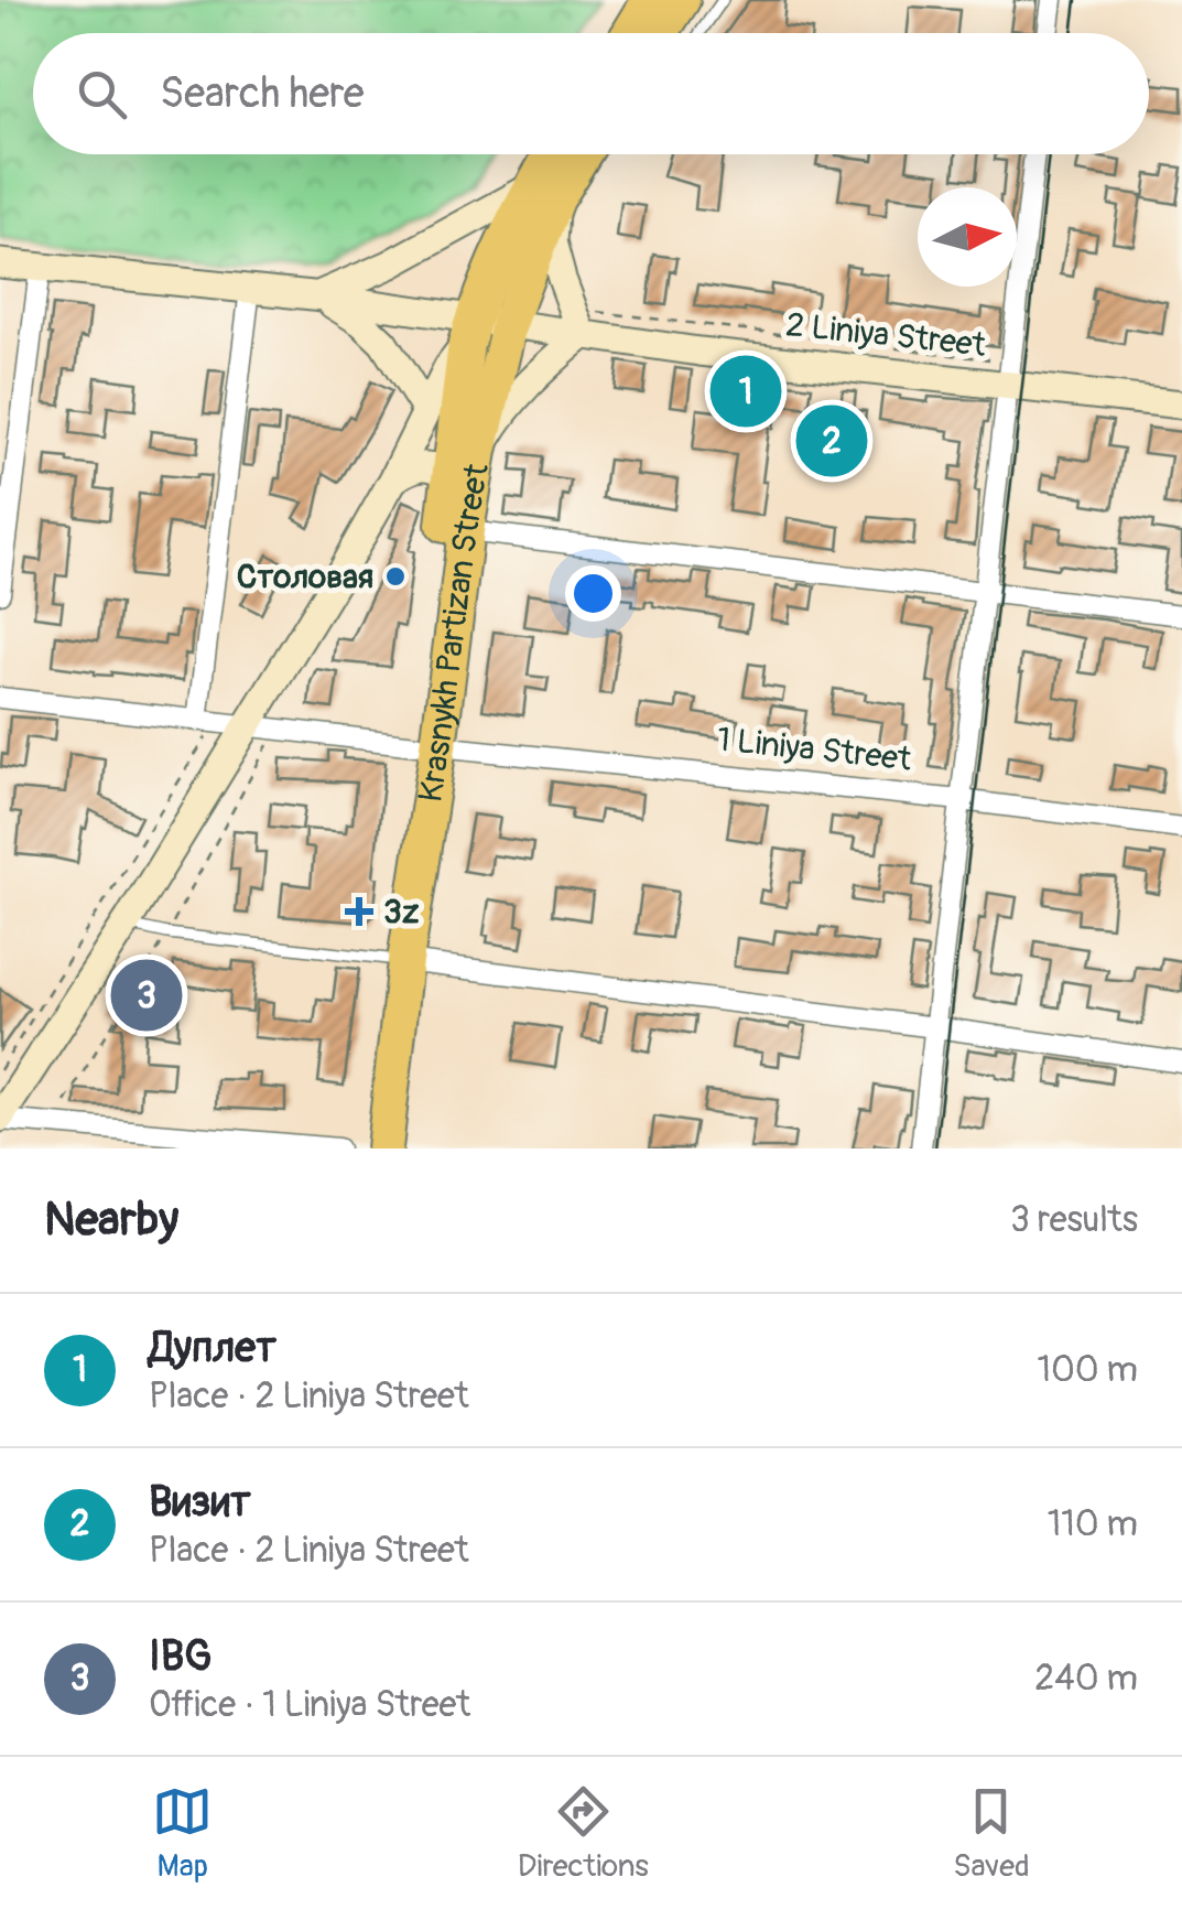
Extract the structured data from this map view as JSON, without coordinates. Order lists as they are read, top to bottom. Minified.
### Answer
{"streets":{"highway":["Krasnykh Partizan Street"],"street":["2 Liniya Street","1 Liniya Street"]},"crossings":[["2 Liniya Street","Krasnykh Partizan Street"],["Krasnykh Partizan Street","1 Liniya Street"]],"places":{"other":["Столовая"],"health":["3z"]},"north":"right","page":{"search":"Search here","pins":["1","2","3"],"heading":["Nearby","3 results"],"list":[{"mark":"1","name":"Дуплет","note":"Place · 2 Liniya Street","value":"100 m"},{"mark":"2","name":"Визит","note":"Place · 2 Liniya Street","value":"110 m"},{"mark":"3","name":"IBG","note":"Office · 1 Liniya Street","value":"240 m"}],"nav":["Map","Directions","Saved"]}}
